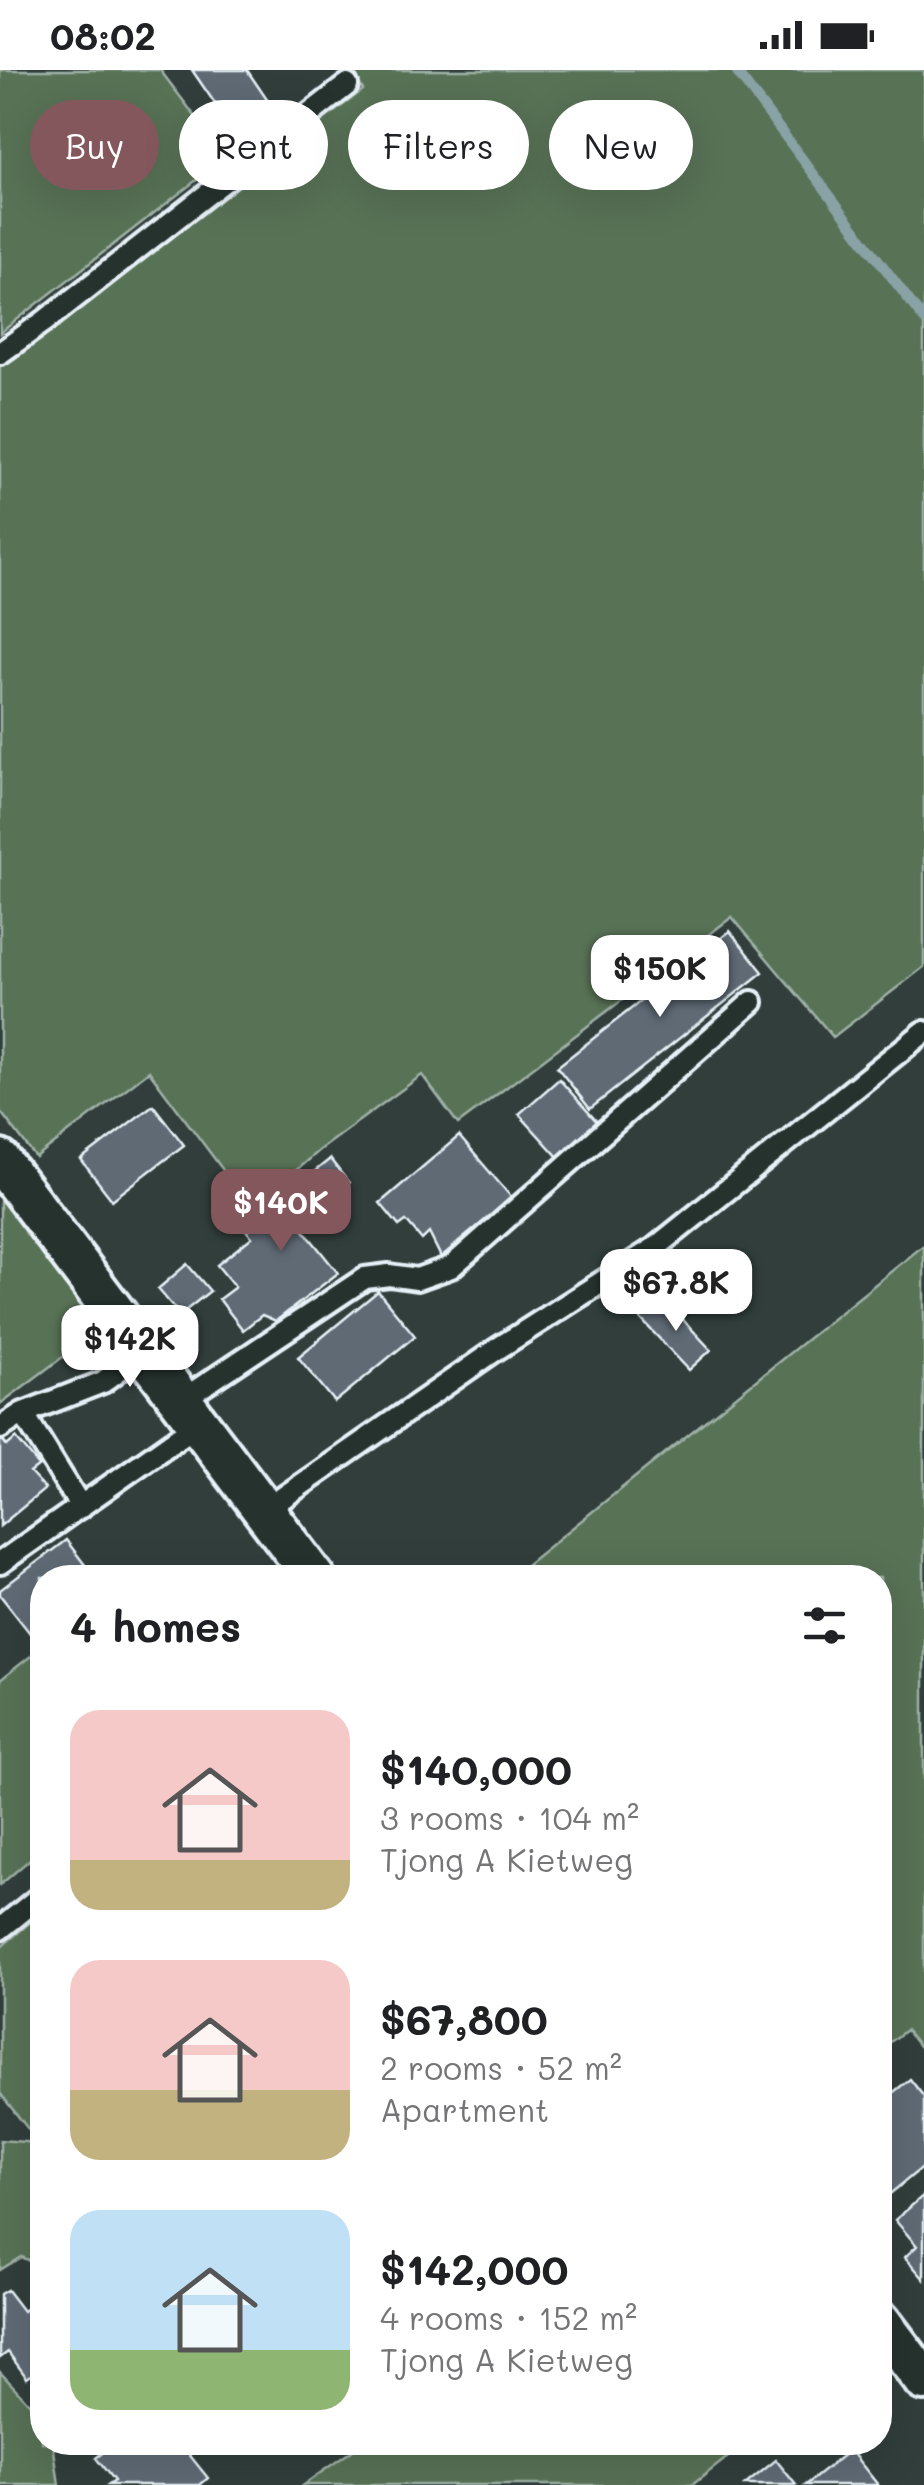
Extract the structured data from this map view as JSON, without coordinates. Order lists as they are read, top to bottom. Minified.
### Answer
{"page":{"status":"08:02","chip":["Buy","Rent","Filters","New"],"price":["$150K","$140K","$67.8K","$142K"],"heading":"4 homes","list":[{"name":"$140,000","note":"3 rooms · 104 m² · Tjong A Kietweg"},{"name":"$67,800","note":"2 rooms · 52 m² · Apartment"},{"name":"$142,000","note":"4 rooms · 152 m² · Tjong A Kietweg"}]}}
